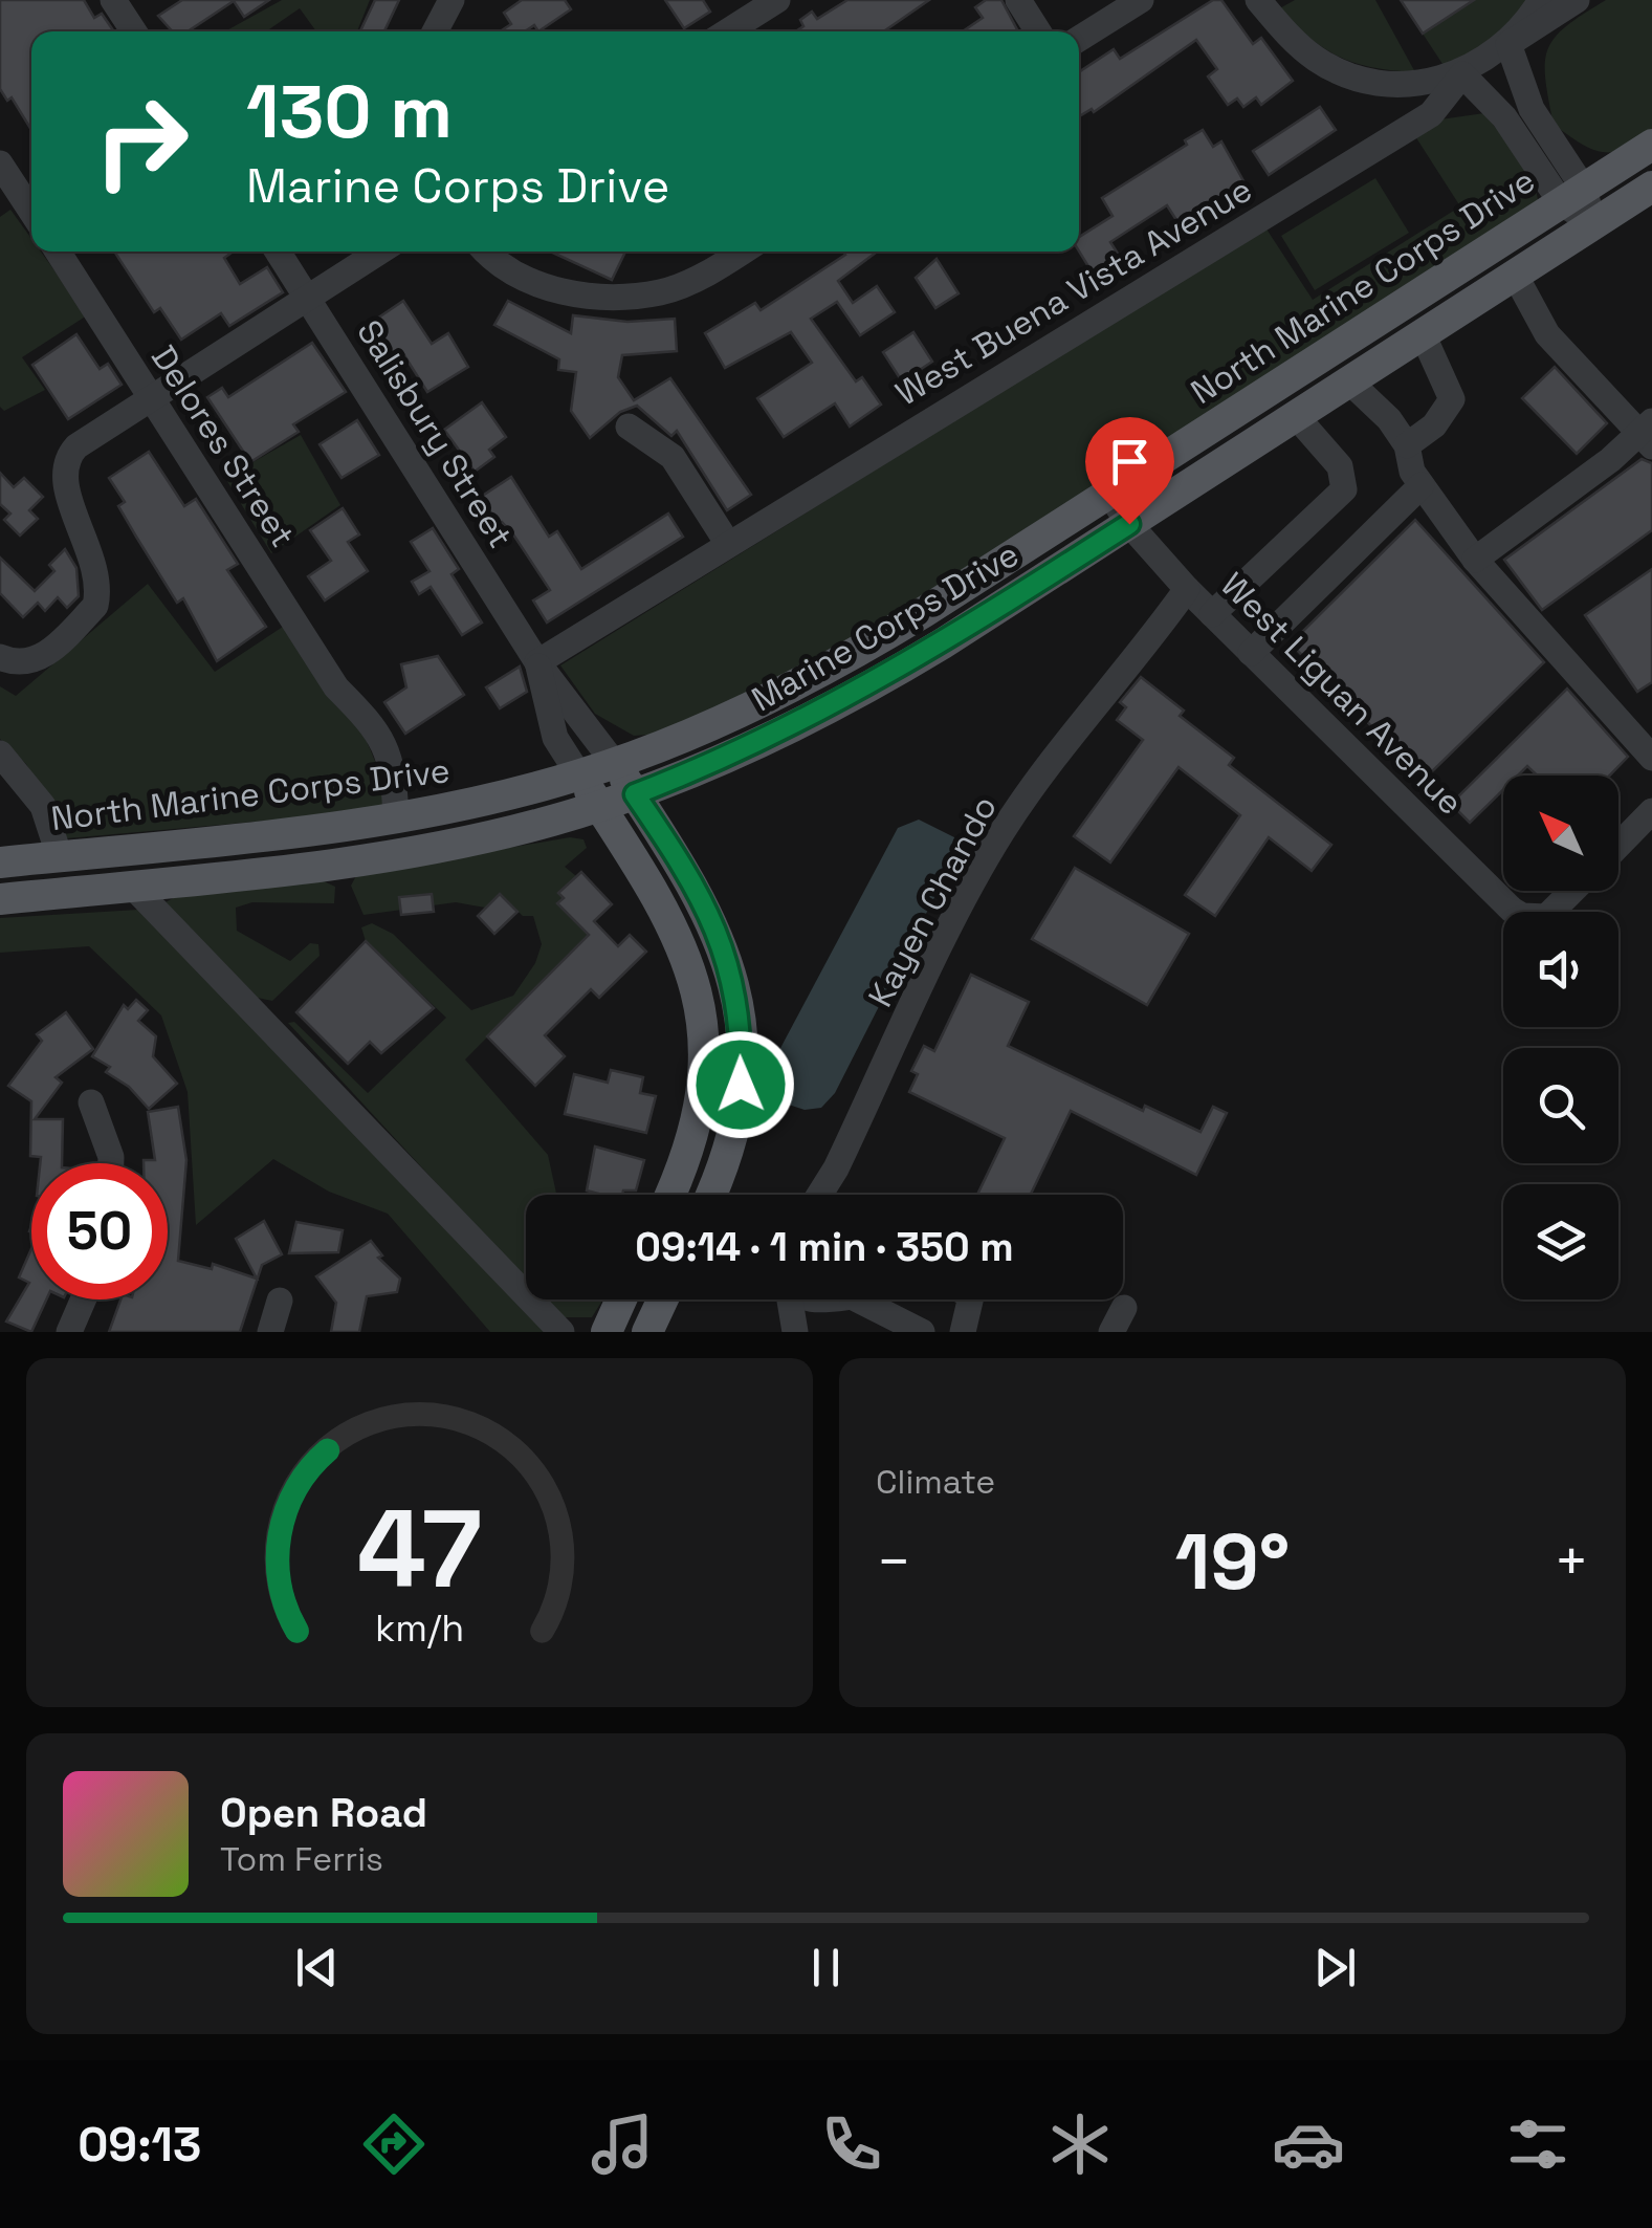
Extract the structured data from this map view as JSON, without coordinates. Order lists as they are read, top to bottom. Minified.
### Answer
{"streets":{"main road":["North Marine Corps Drive","Marine Corps Drive"],"street":["West Buena Vista Avenue","Salisbury Street","Delores Street","West Liguan Avenue","Kayen Chando"]},"crossings":[["North Marine Corps Drive","Salisbury Street"],["North Marine Corps Drive","Delores Street"],["West Buena Vista Avenue","Salisbury Street"],["West Liguan Avenue","Kayen Chando"]],"north":"top left","page":{"turn":["130 m","Marine Corps Drive"],"limit":"50","trip":"09:14 · 1 min · 350 m","tile":"Climate","heat":["−","19°","+"],"song":["Open Road","Tom Ferris"],"tabs":"09:13","gauge":["47","km/h"]}}
